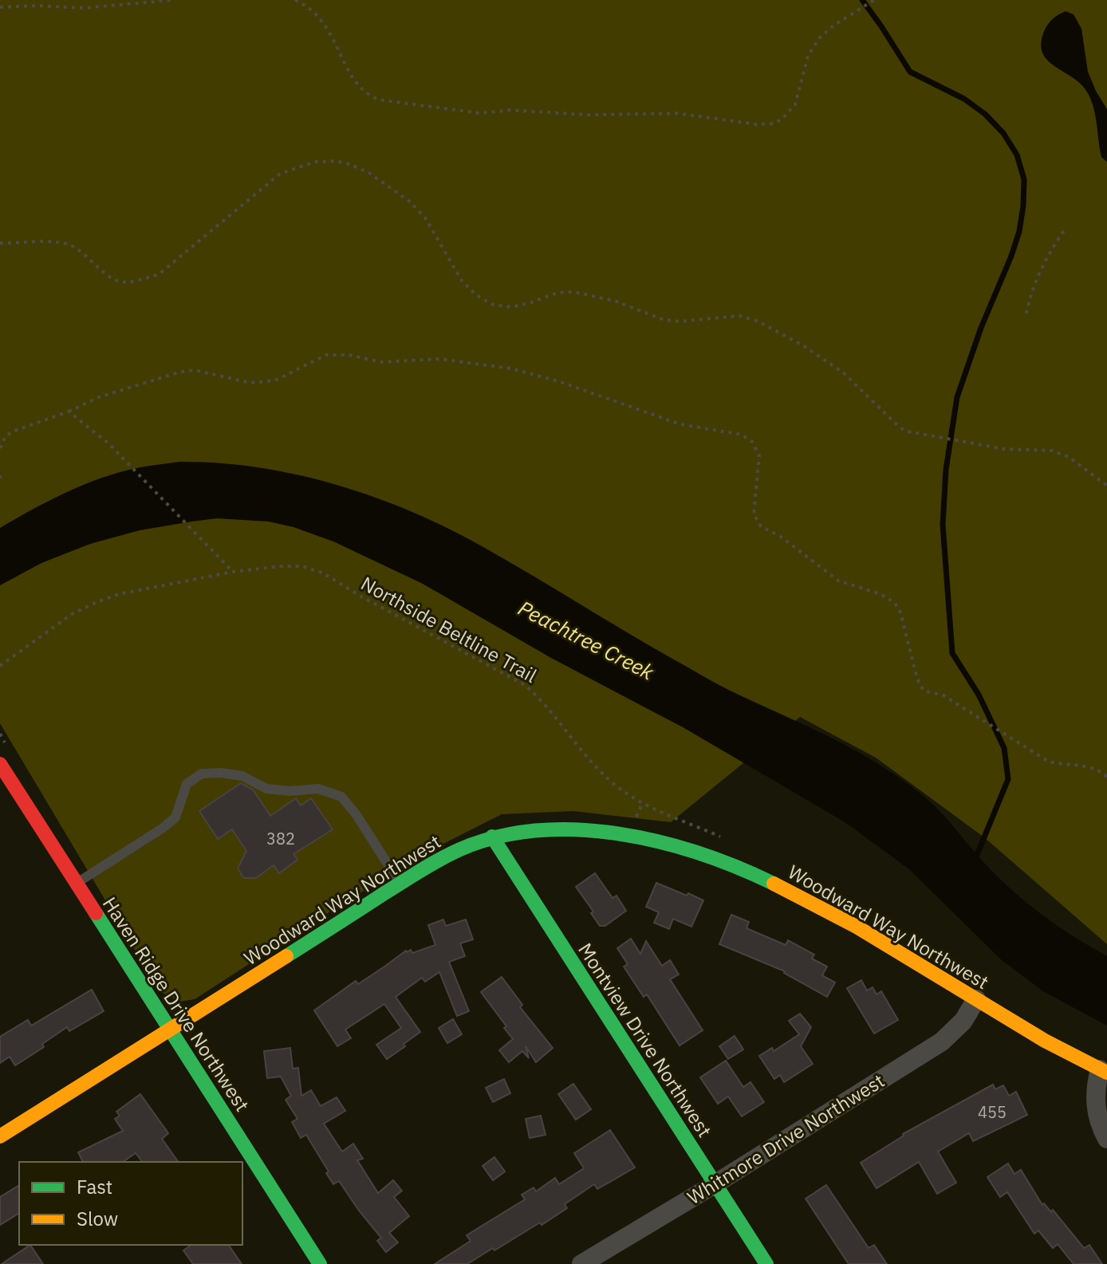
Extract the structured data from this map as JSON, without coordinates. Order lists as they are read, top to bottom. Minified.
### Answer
{"streets":{"street":["Woodward Way Northwest","Haven Ridge Drive Northwest","Montview Drive Northwest","Whitmore Drive Northwest"],"path":["Northside Beltline Trail"]},"crossings":[["Woodward Way Northwest","Haven Ridge Drive Northwest"],["Woodward Way Northwest","Montview Drive Northwest"],["Woodward Way Northwest","Whitmore Drive Northwest"],["Montview Drive Northwest","Whitmore Drive Northwest"]],"water":["Peachtree Creek"],"house_numbers":["382","455"],"legend":["Fast","Slow"]}
